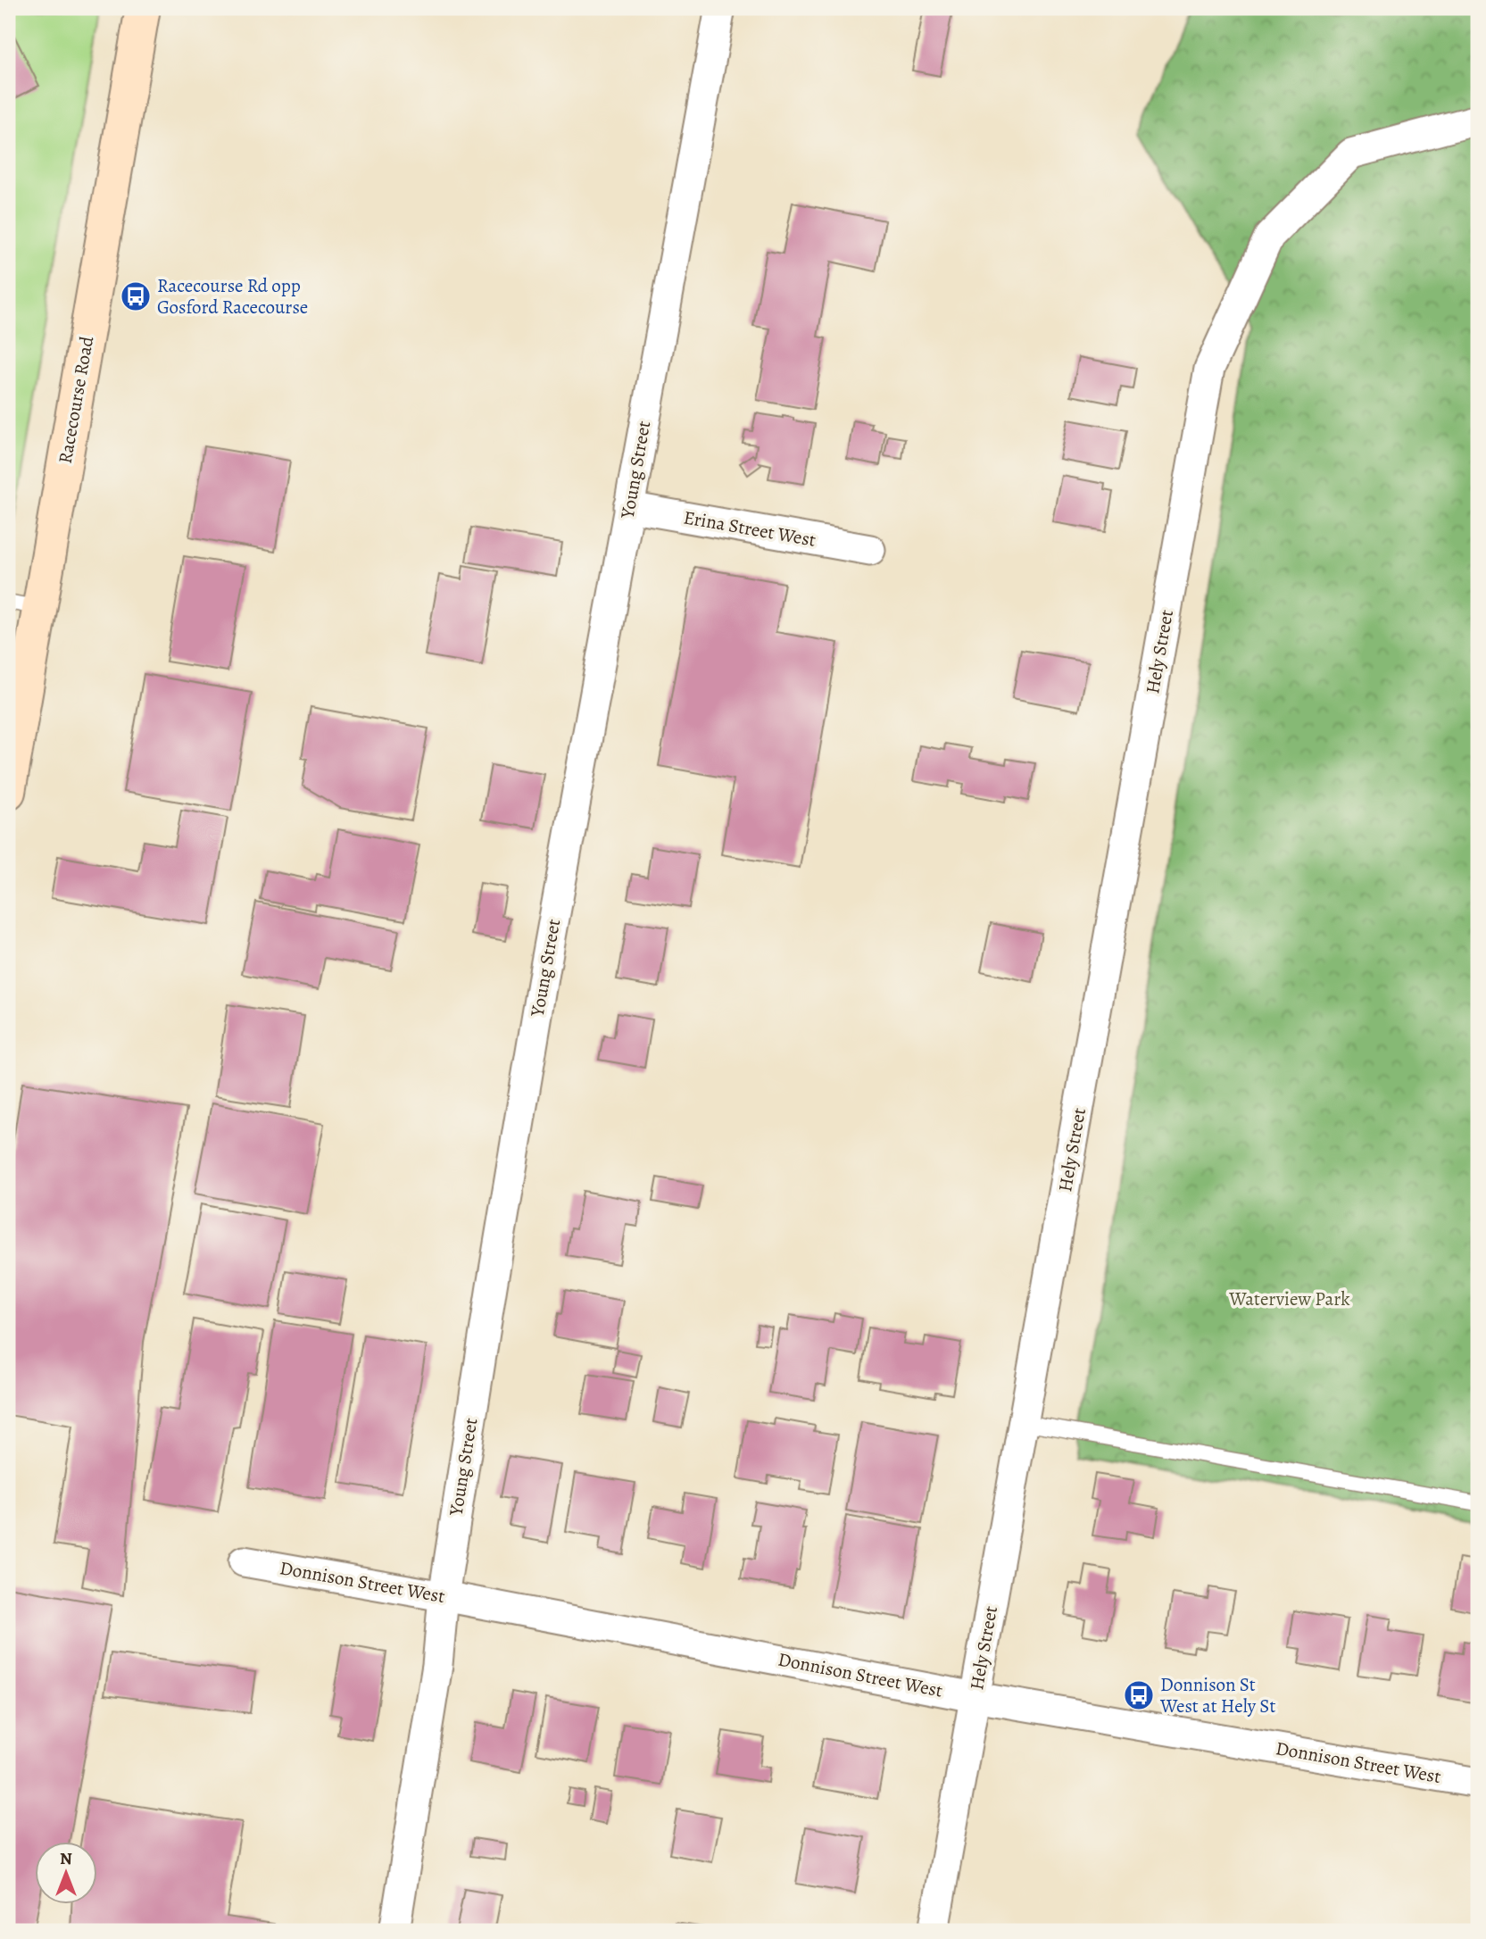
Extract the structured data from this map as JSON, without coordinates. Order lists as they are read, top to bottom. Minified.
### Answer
{"streets":{"main road":["Racecourse Road"],"street":["Young Street","Erina Street West","Hely Street","Donnison Street West"]},"crossings":[["Young Street","Erina Street West"],["Young Street","Donnison Street West"],["Hely Street","Donnison Street West"]],"parks":["Waterview Park"],"places":{"bus stop":["Racecourse Rd opp Gosford Racecourse","Donnison St West at Hely St"]},"north":"top"}
